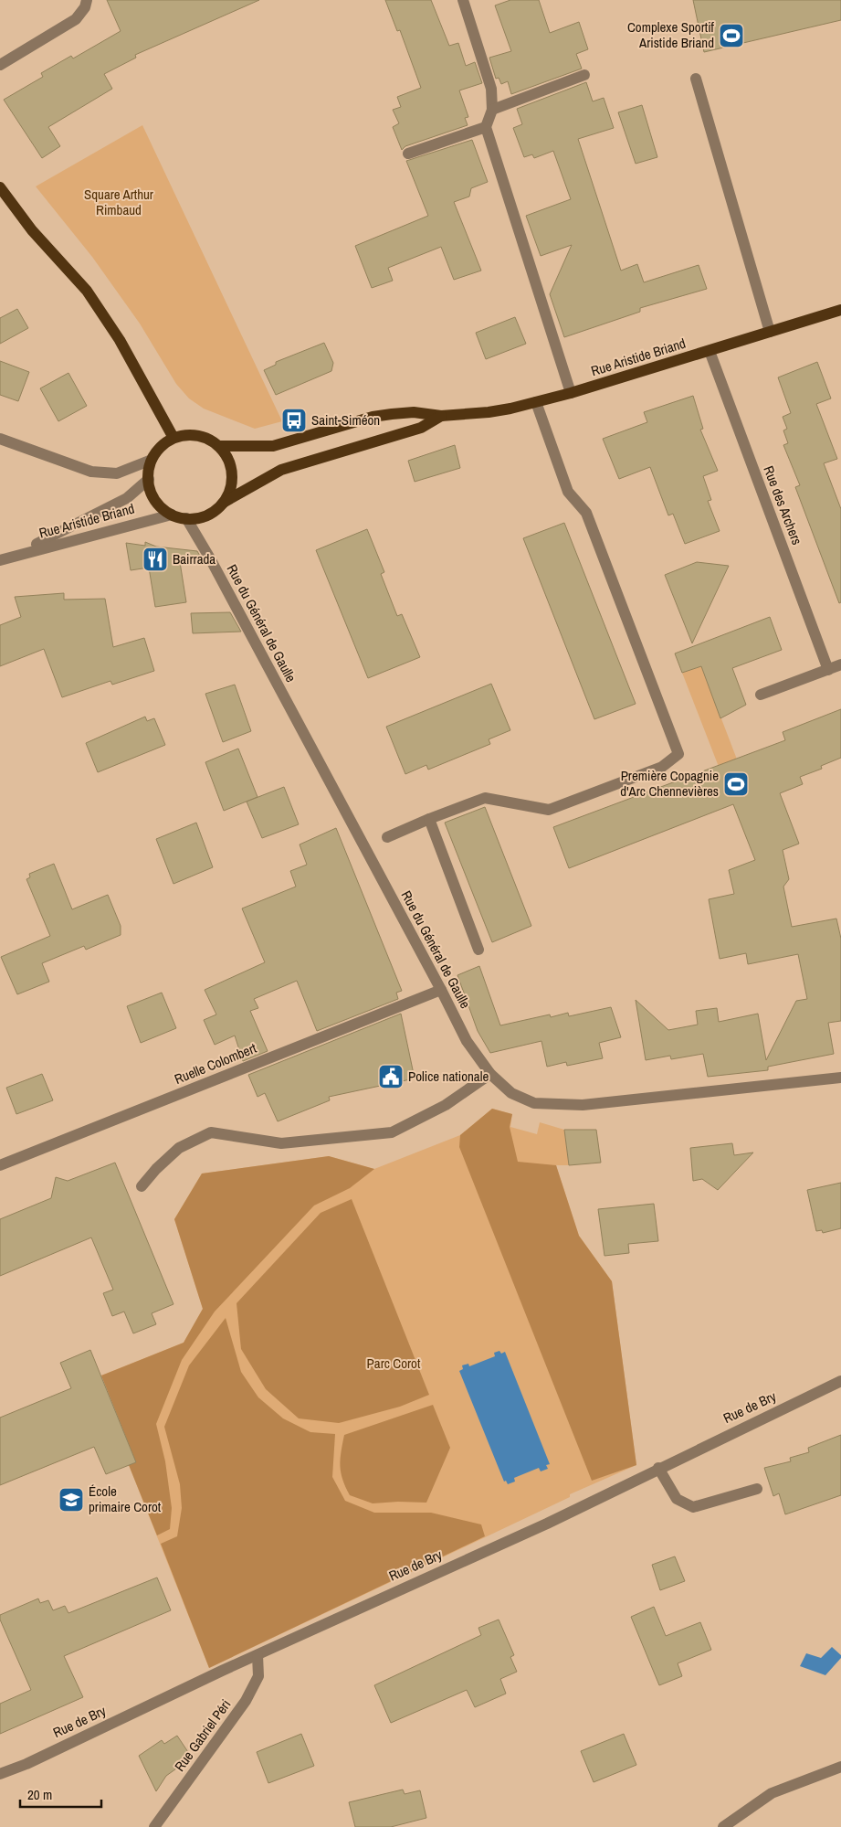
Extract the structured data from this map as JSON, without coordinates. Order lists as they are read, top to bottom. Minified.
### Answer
{"streets":{"main road":["Rue Aristide Briand"],"street":["Rue des Archers","Rue du Général de Gaulle","Ruelle Colombert","Rue de Bry","Rue Gabriel Péri"]},"crossings":[["Rue Aristide Briand","Rue des Archers"],["Rue Aristide Briand","Rue du Général de Gaulle"],["Rue du Général de Gaulle","Ruelle Colombert"],["Rue de Bry","Rue Gabriel Péri"]],"parks":["Square Arthur Rimbaud","Parc Corot"],"places":{"sports":["Complexe Sportif Aristide Briand","Première Copagnie d'Arc Chennevières"],"bus stop":["Saint-Siméon"],"restaurant":["Bairrada"],"public building":["Police nationale"],"school or university":["École primaire Corot"]},"scale_bar":"20 m"}
